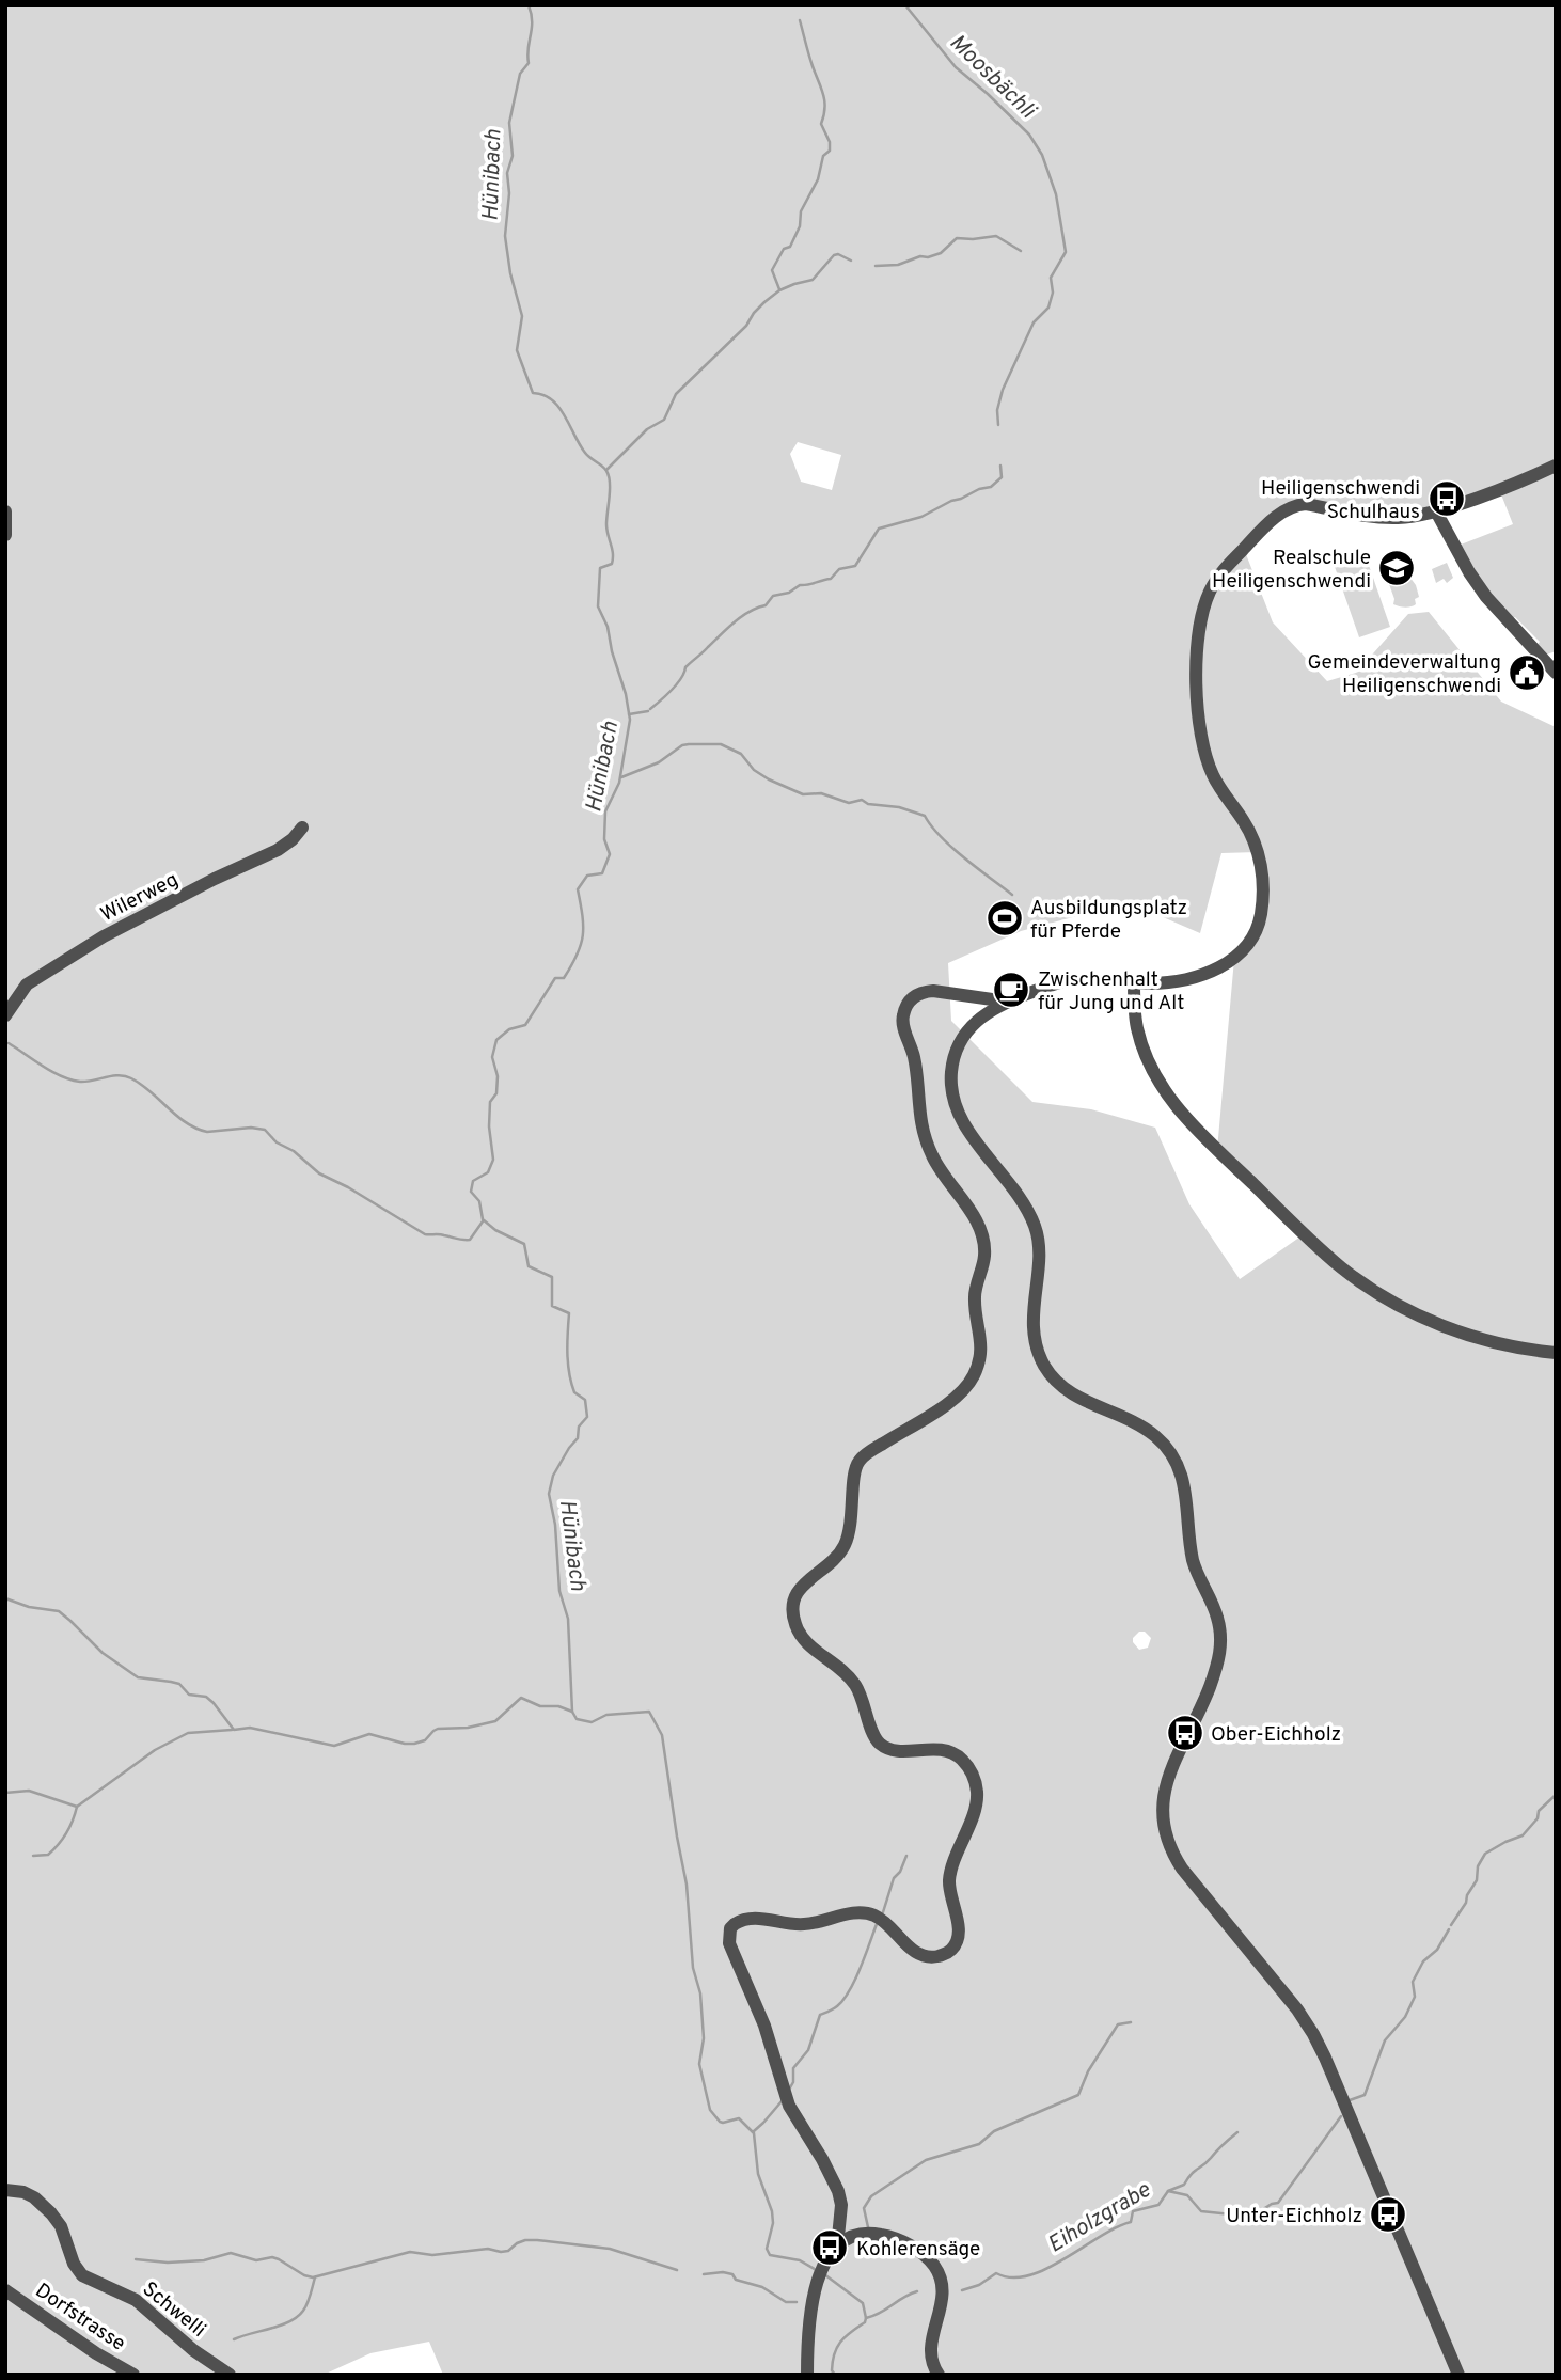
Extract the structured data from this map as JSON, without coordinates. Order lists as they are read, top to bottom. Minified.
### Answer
{"streets":{"street":["Wilerweg","Schwelli","Dorfstrasse"]},"water":["Moosbächli","Hünibach","Eiholzgrabe"],"places":{"bus stop":["Heiligenschwendi Schulhaus","Ober-Eichholz","Unter-Eichholz","Kohlerensäge"],"school or university":["Realschule Heiligenschwendi"],"public building":["Gemeindeverwaltung Heiligenschwendi"],"sports":["Ausbildungsplatz für Pferde"],"cafe":["Zwischenhalt für Jung und Alt"]}}
